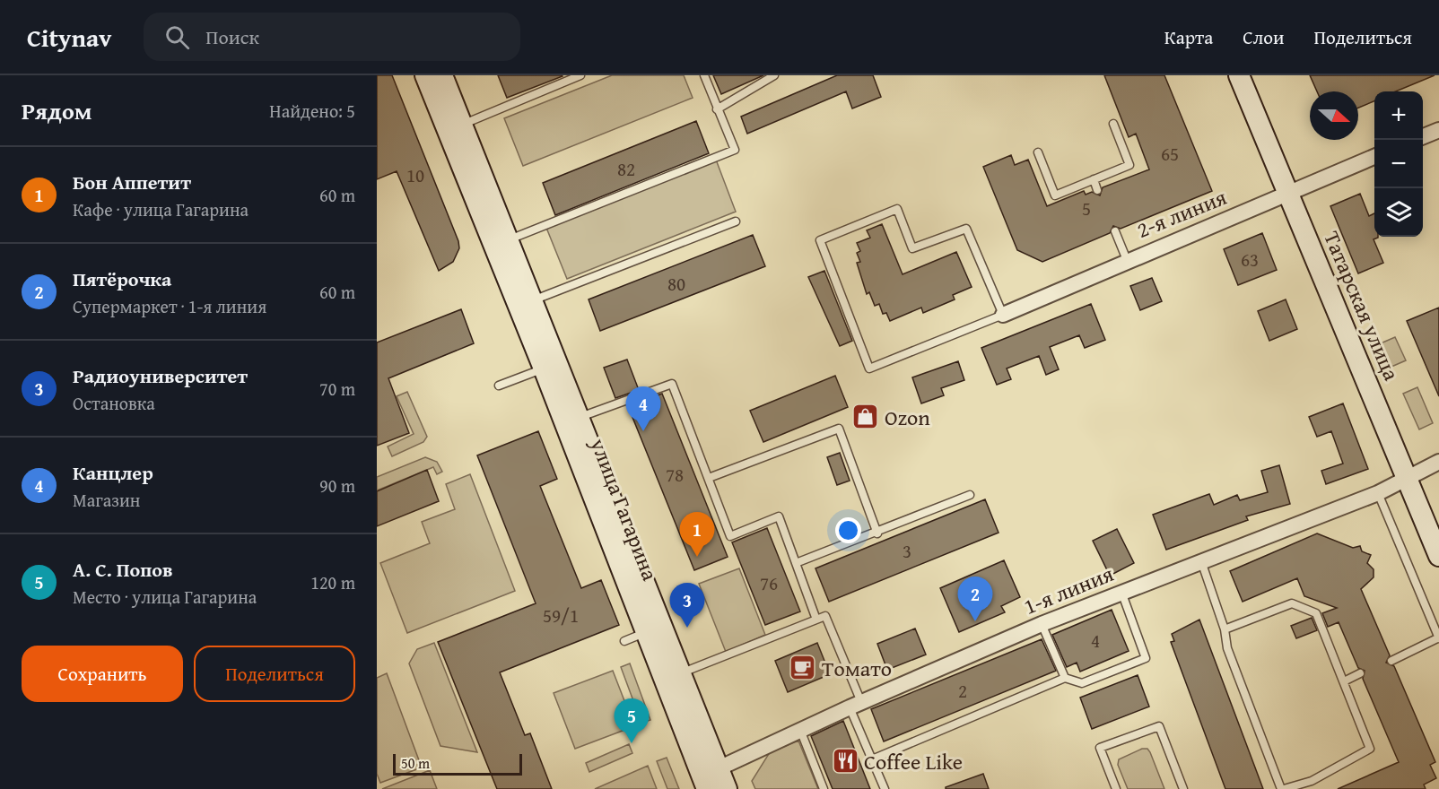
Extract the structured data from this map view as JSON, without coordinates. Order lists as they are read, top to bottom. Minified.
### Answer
{"streets":{"main road":["Татарская улица","улица Гагарина"],"street":["2-я линия","1-я линия"]},"crossings":[["2-я линия","Татарская улица"],["Татарская улица","1-я линия"],["улица Гагарина","1-я линия"]],"places":{"shop":["Ozon"],"cafe":["Томато"],"restaurant":["Coffee Like"]},"house_numbers":["65","82","10","5","63","80","78","3","76","59/1","4","2"],"scale_bar":"50 m","north":"right","page":{"header":"Citynav","search":"Поиск","nav":["Карта","Слои","Поделиться"],"heading":["Рядом","Найдено: 5"],"map_buttons":["+","−"],"list":[{"mark":"1","name":"Бон Аппетит","note":"Кафе · улица Гагарина","value":"60 m"},{"mark":"2","name":"Пятёрочка","note":"Супермаркет · 1-я линия","value":"60 m"},{"mark":"3","name":"Радиоуниверситет","note":"Остановка","value":"70 m"},{"mark":"4","name":"Канцлер","note":"Магазин","value":"90 m"},{"mark":"5","name":"А. С. Попов","note":"Место · улица Гагарина","value":"120 m"}],"pins":["4","1","2","3","5"],"buttons":["Сохранить","Поделиться"],"scale":"50 m"}}
